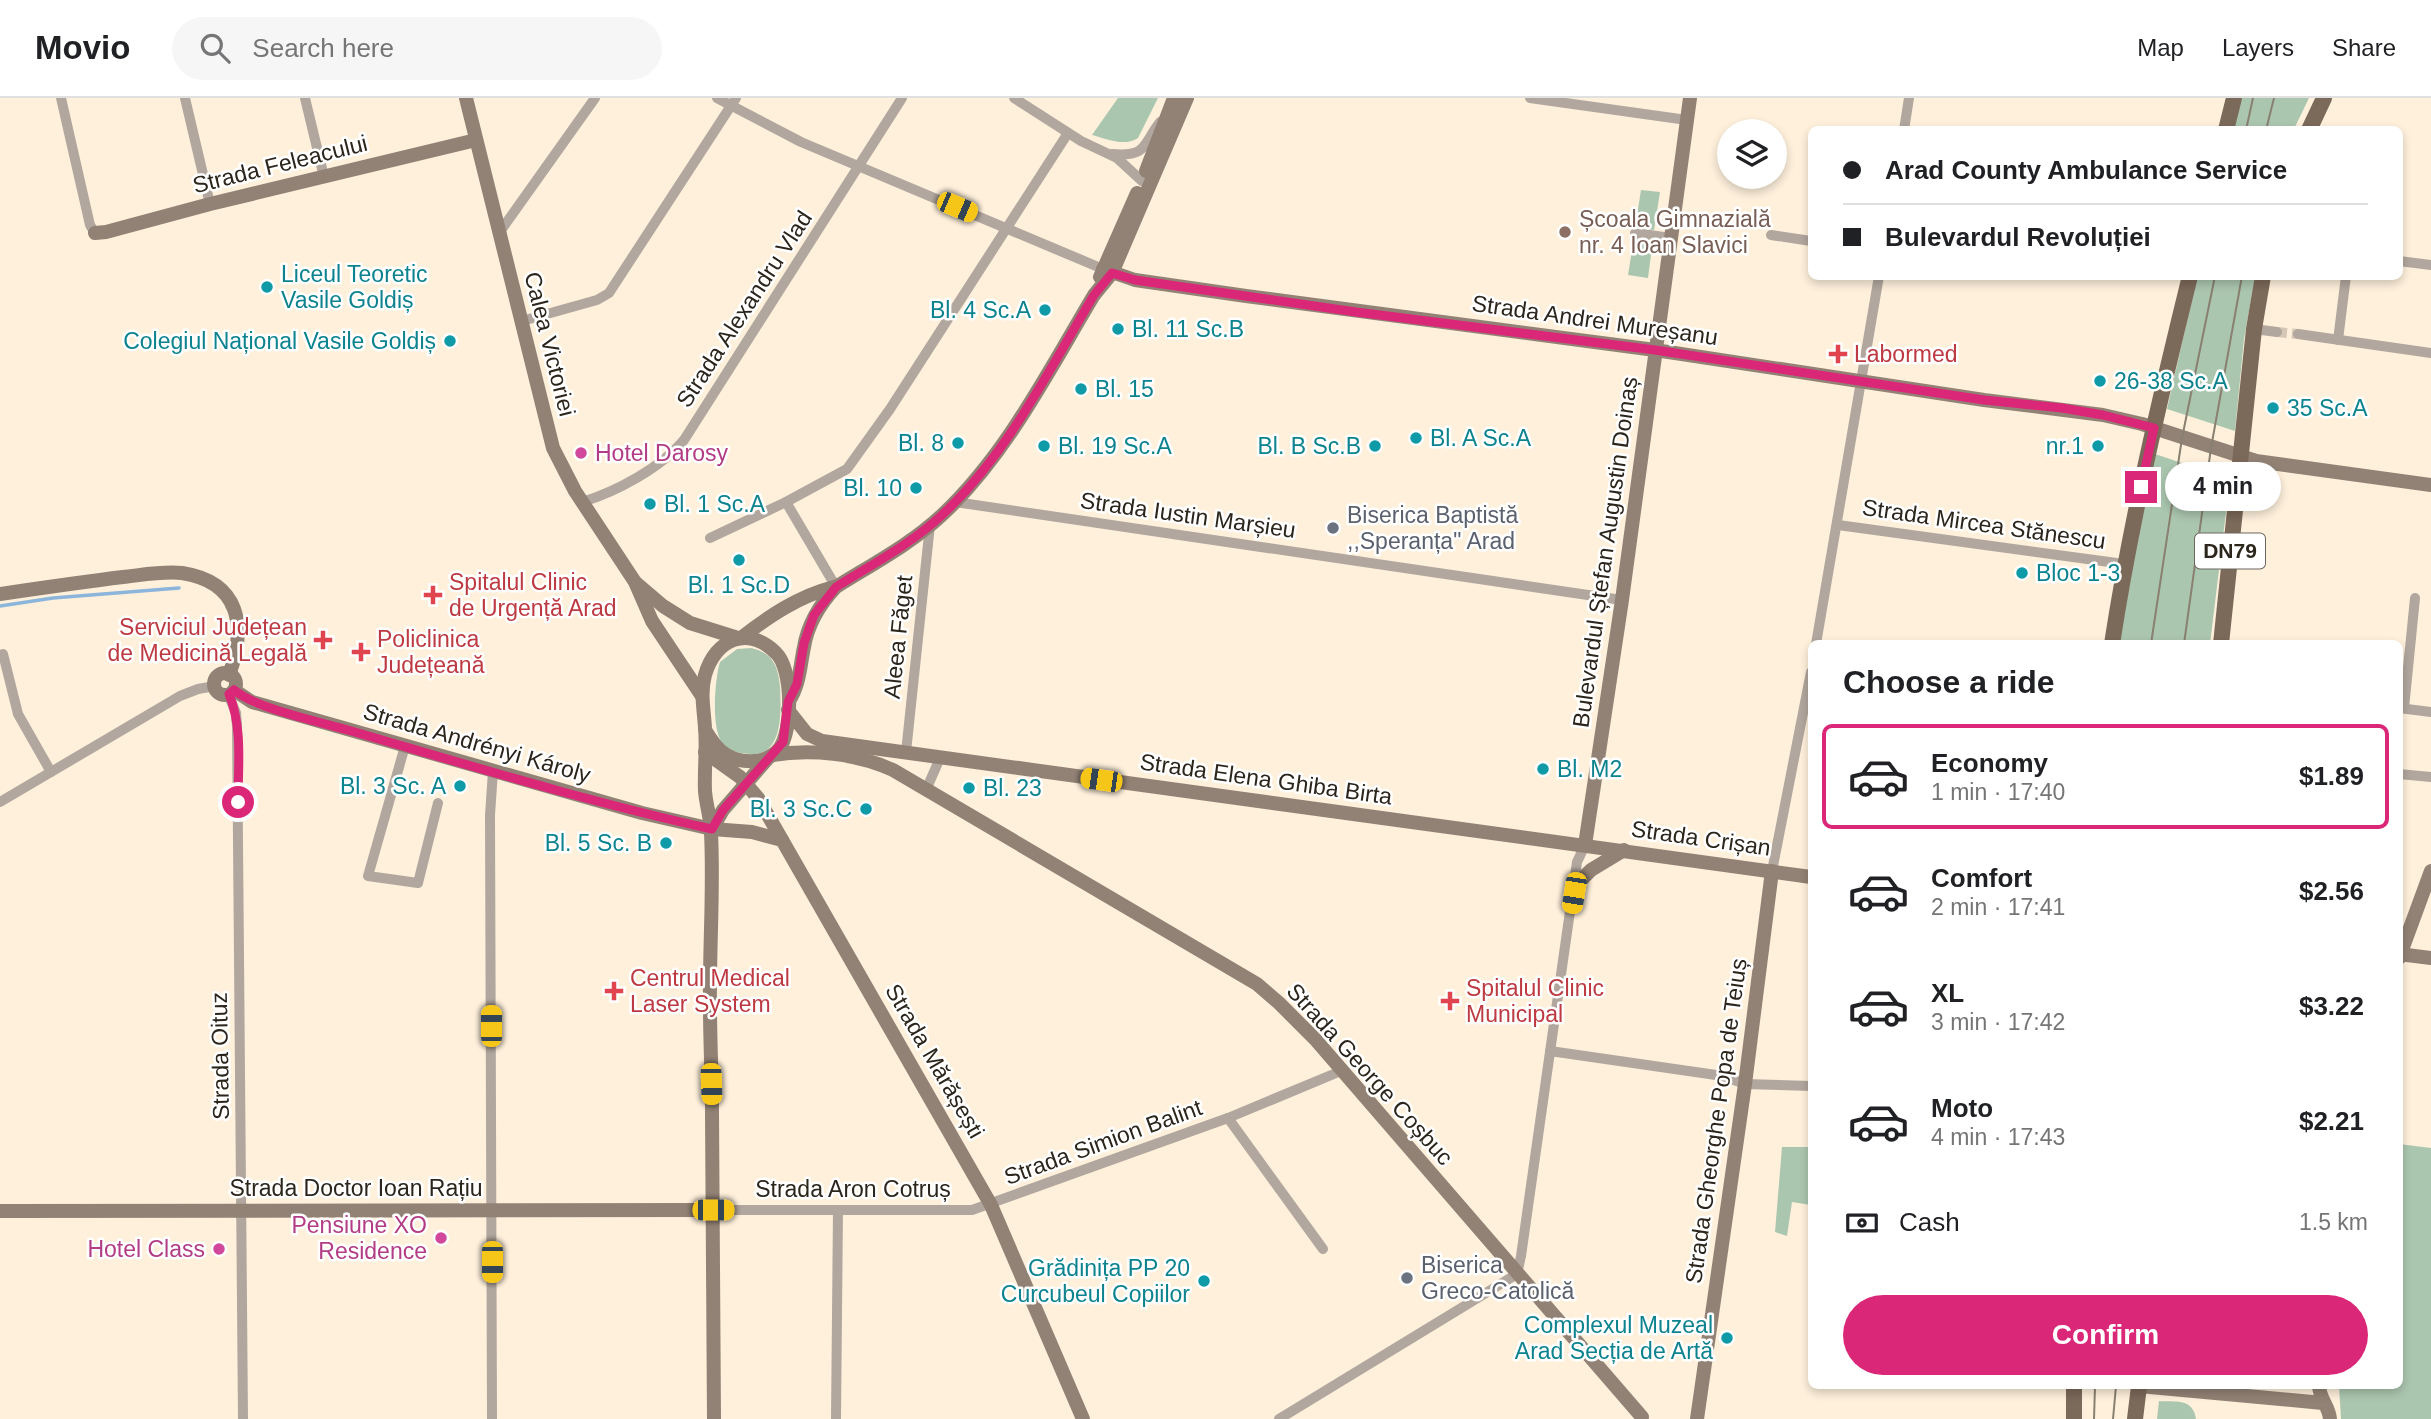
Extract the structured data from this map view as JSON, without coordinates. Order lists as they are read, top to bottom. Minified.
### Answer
{"streets":{"main road":["DN79"],"street":["Strada Feleacului","Strada Alexandru Vlad","Strada Andrei Mureșanu","Calea Victoriei","Strada Iustin Marșieu","Strada Mircea Stănescu","Bulevardul Ștefan Augustin Doinaș","Aleea Făget","Strada Andrényi Károly","Strada Elena Ghiba Birta","Strada Crișan","Strada Oituz","Strada Mărășești","Strada George Coșbuc","Strada Gheorghe Popa de Teiuș","Strada Simion Balint","Strada Doctor Ioan Rațiu","Strada Aron Cotruș"]},"crossings":[["Strada Feleacului","Calea Victoriei"],["Strada Alexandru Vlad","Calea Victoriei"],["Strada Andrei Mureșanu","DN79"],["Strada Andrei Mureșanu","Bulevardul Ștefan Augustin Doinaș"],["Calea Victoriei","Strada Elena Ghiba Birta"],["Calea Victoriei","Strada George Coșbuc"],["Strada Iustin Marșieu","Bulevardul Ștefan Augustin Doinaș"],["Bulevardul Ștefan Augustin Doinaș","Strada Elena Ghiba Birta"],["Bulevardul Ștefan Augustin Doinaș","Strada Crișan"],["Aleea Făget","Strada Elena Ghiba Birta"],["Strada Andrényi Károly","Strada Oituz"],["Strada Andrényi Károly","Strada Mărășești"],["Strada Elena Ghiba Birta","Strada Crișan"],["Strada Elena Ghiba Birta","Strada George Coșbuc"],["Strada Crișan","Strada Gheorghe Popa de Teiuș"],["Strada Oituz","Strada Doctor Ioan Rațiu"],["Strada Mărășești","Strada Simion Balint"],["Strada Mărășești","Strada Aron Cotruș"],["Strada George Coșbuc","Strada Simion Balint"],["Strada Simion Balint","Strada Aron Cotruș"],["Strada Doctor Ioan Rațiu","Strada Aron Cotruș"]],"places":{"other":["Școala Gimnazială nr. 4 Ioan Slavici","Liceul Teoretic Vasile Goldiș","Bl. 4 Sc.A","Bl. 11 Sc.B","Colegiul Național Vasile Goldiș","26-38 Sc.A","Bl. 15","35 Sc.A","Bl. A Sc.A","Bl. 8","Bl. 19 Sc.A","Bl. B Sc.B","nr.1","Hotel Darosy","Bl. 10","Bl. 1 Sc.A","Biserica Baptistă ,,Speranța\" Arad","Bl. 1 Sc.D","Bloc 1-3","Bl. M2","Bl. 3 Sc. A","Bl. 23","Bl. 3 Sc.C","Bl. 5 Sc. B","Pensiune XO Residence","Hotel Class","Biserica Greco-Catolică","Grădinița PP 20 Curcubeul Copiilor","Complexul Muzeal Arad Secția de Artă"],"health":["Labormed","Spitalul Clinic de Urgență Arad","Serviciul Județean de Medicină Legală","Policlinica Județeană","Centrul Medical Laser System","Spitalul Clinic Municipal"]},"page":{"header":"Movio","search":"Search here","nav":["Map","Layers","Share"],"banner":["Arad County Ambulance Service","Bulevardul Revoluției"],"bubble":"4 min","heading":"Choose a ride","list":[{"name":"Economy","note":"1 min · 17:40","value":"$1.89"},{"name":"Comfort","note":"2 min · 17:41","value":"$2.56"},{"name":"XL","note":"3 min · 17:42","value":"$3.22"},{"name":"Moto","note":"4 min · 17:43","value":"$2.21"}],"pay":["Cash","1.5 km"],"buttons":"Confirm"}}
